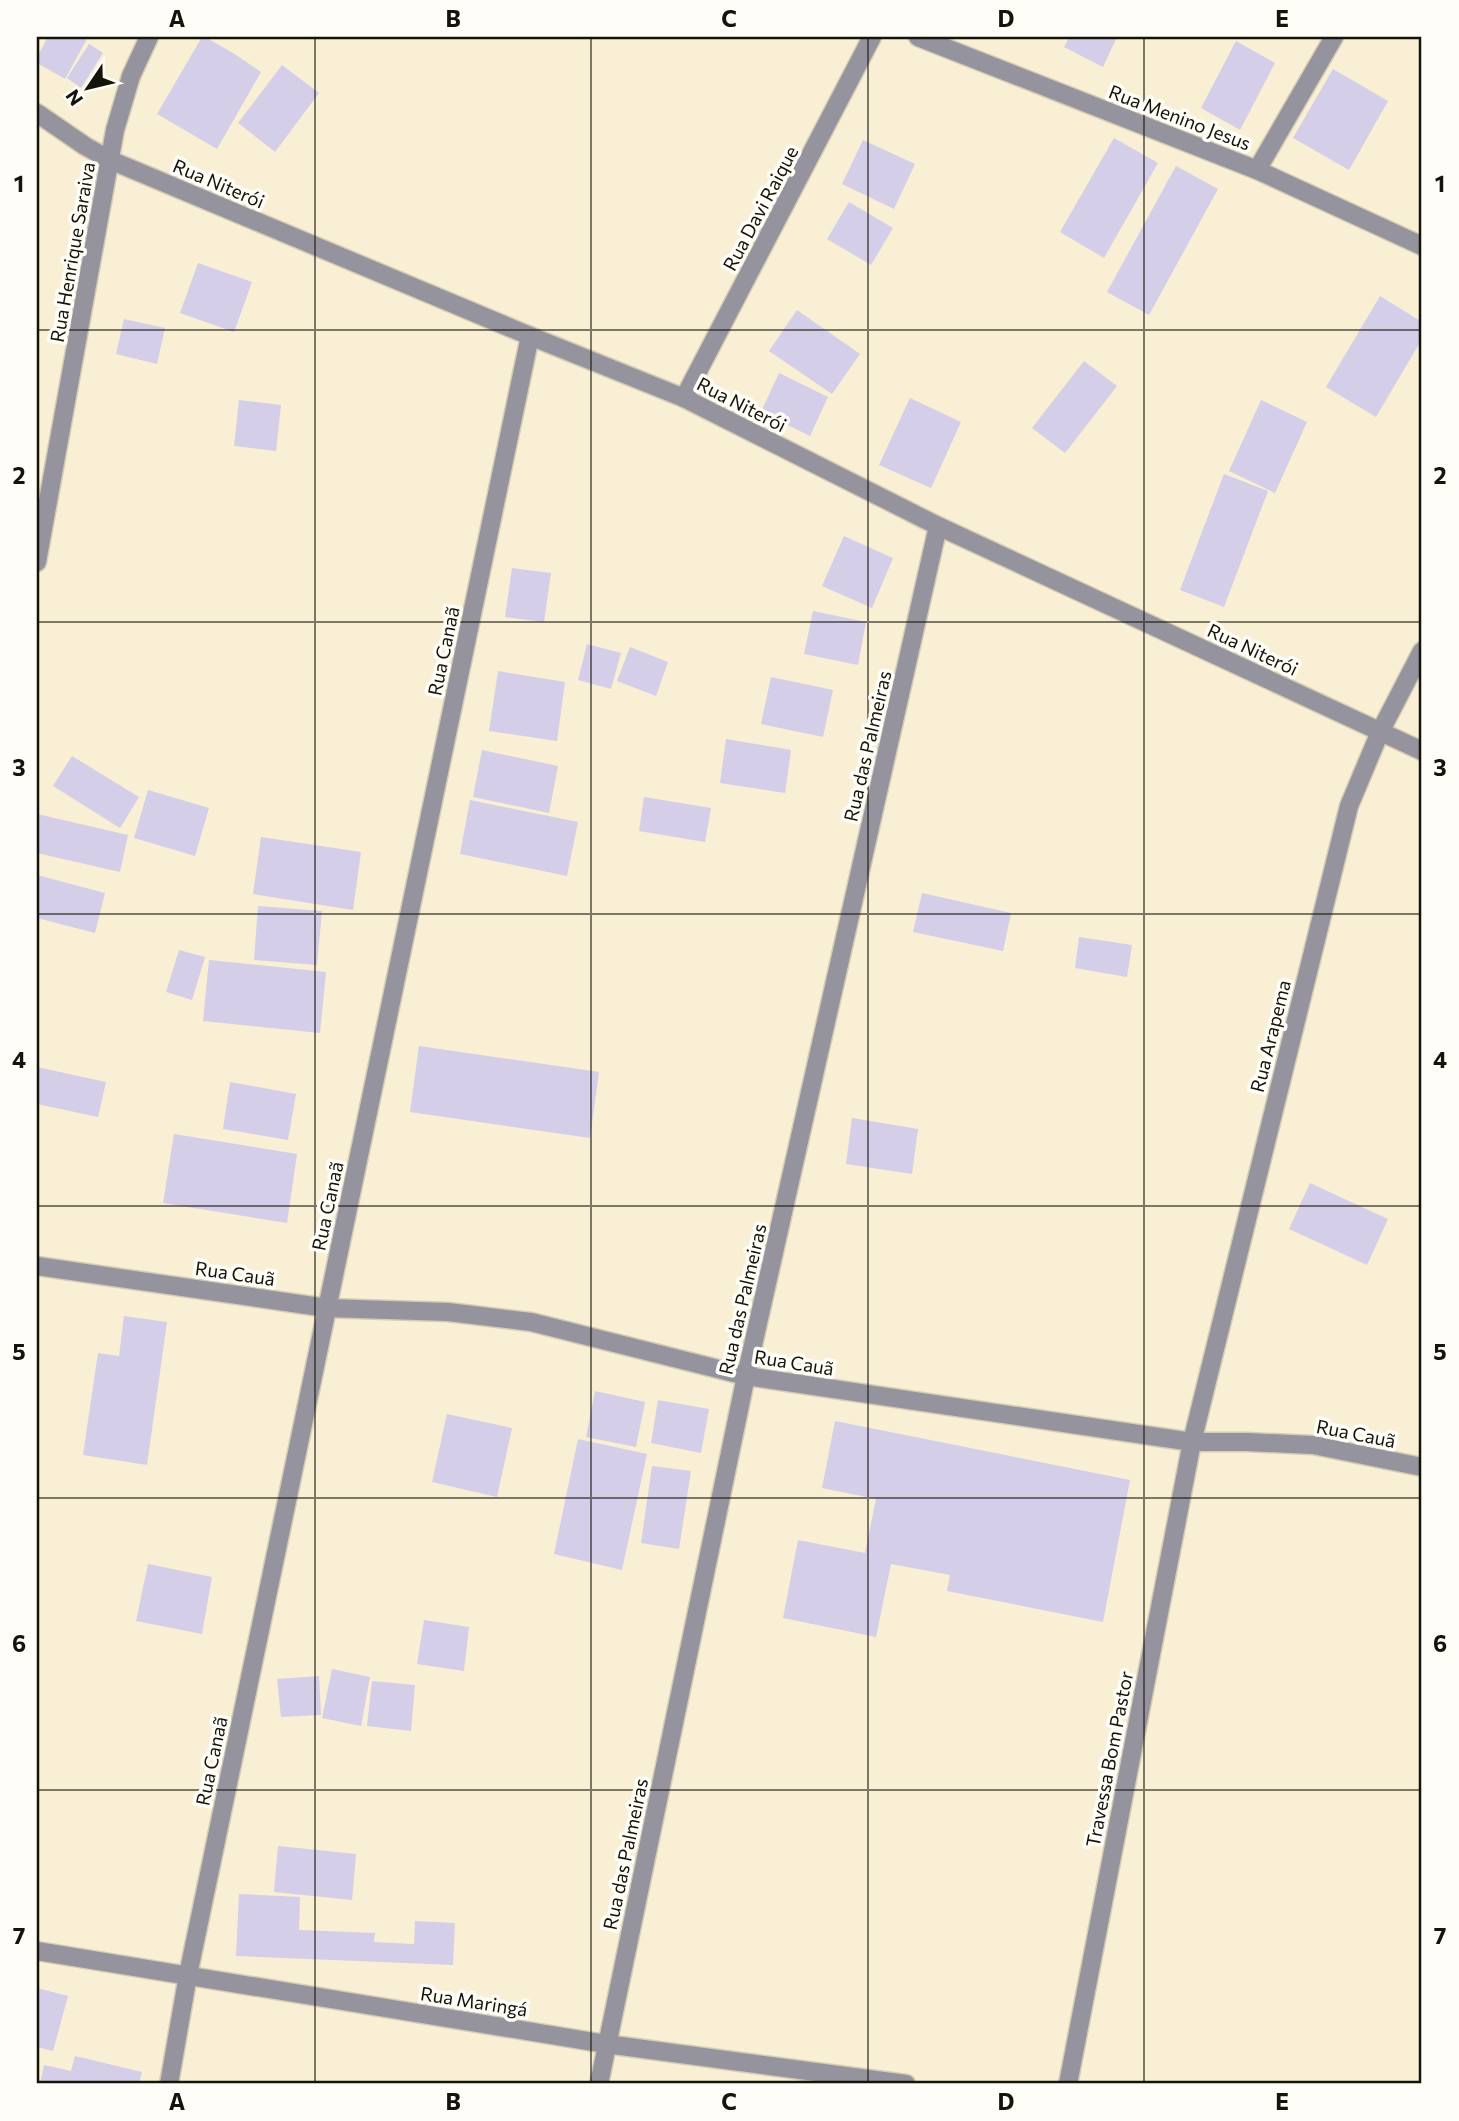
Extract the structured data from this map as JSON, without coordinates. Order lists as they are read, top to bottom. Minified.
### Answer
{"streets":{"street":["Rua Menino Jesus","Rua Niterói","Rua Davi Raique","Rua Henrique Saraiva","Rua Canaã","Rua das Palmeiras","Rua Arapema","Rua Cauã","Travessa Bom Pastor","Rua Maringá"]},"crossings":[["Rua Niterói","Rua Davi Raique"],["Rua Niterói","Rua Henrique Saraiva"],["Rua Niterói","Rua Canaã"],["Rua Niterói","Rua das Palmeiras"],["Rua Niterói","Rua Arapema"],["Rua Canaã","Rua Cauã"],["Rua Canaã","Rua Maringá"],["Rua das Palmeiras","Rua Cauã"],["Rua das Palmeiras","Rua Maringá"],["Rua Arapema","Rua Cauã"],["Rua Arapema","Travessa Bom Pastor"],["Rua Cauã","Travessa Bom Pastor"]],"north":"bottom left","grid":{"columns":["A","B","C","D","E"],"rows":["1","2","3","4","5","6","7"]}}
